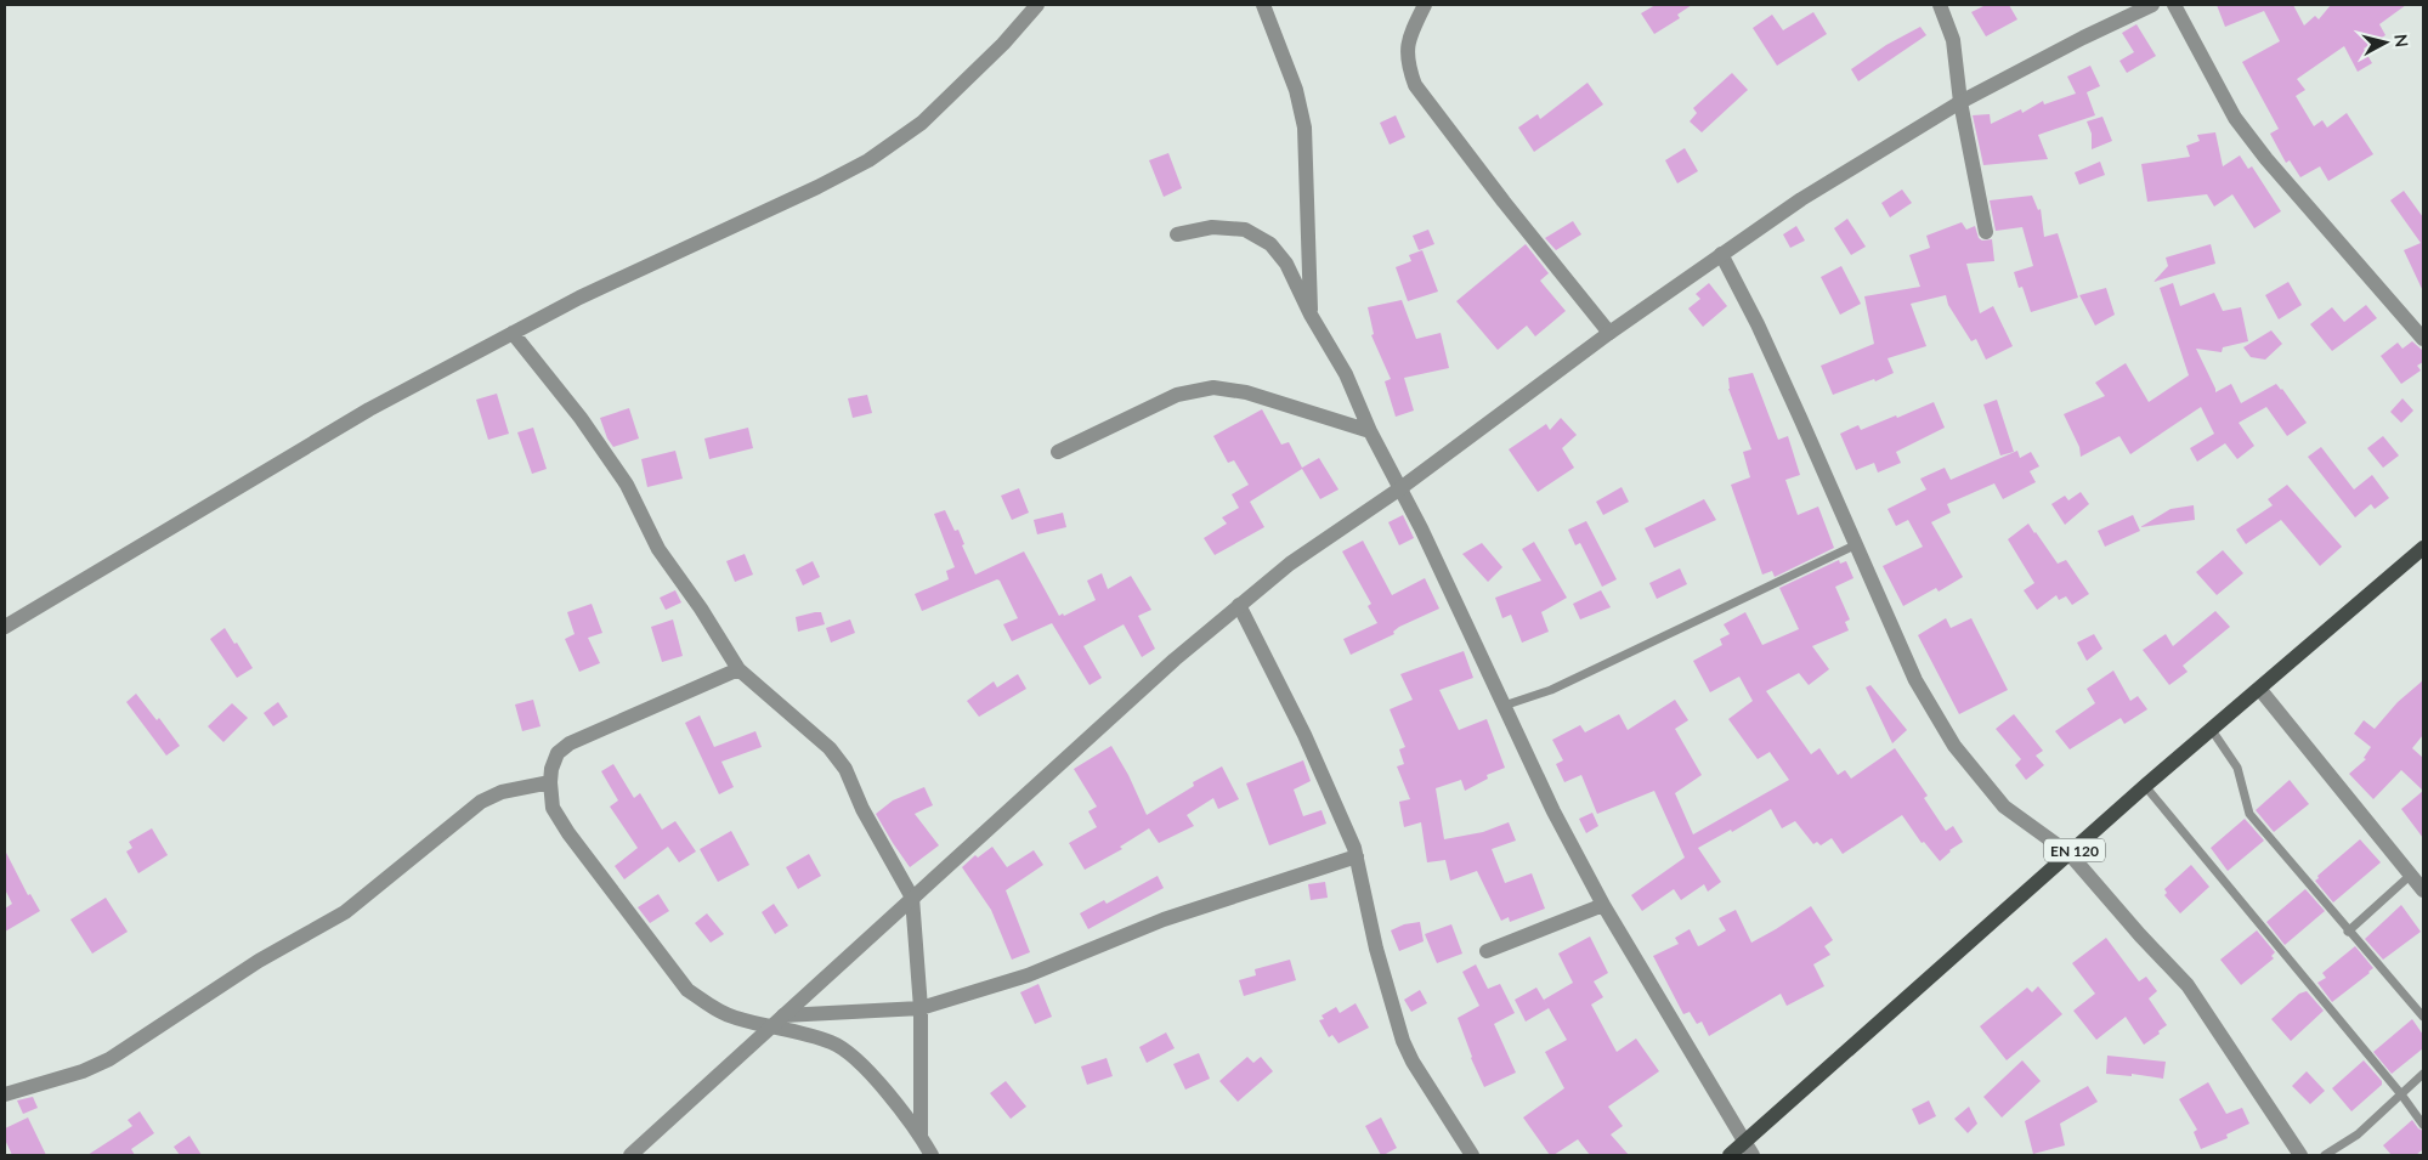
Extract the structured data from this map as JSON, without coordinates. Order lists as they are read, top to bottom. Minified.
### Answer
{"streets":{"main road":["EN 120"]},"north":"right"}
